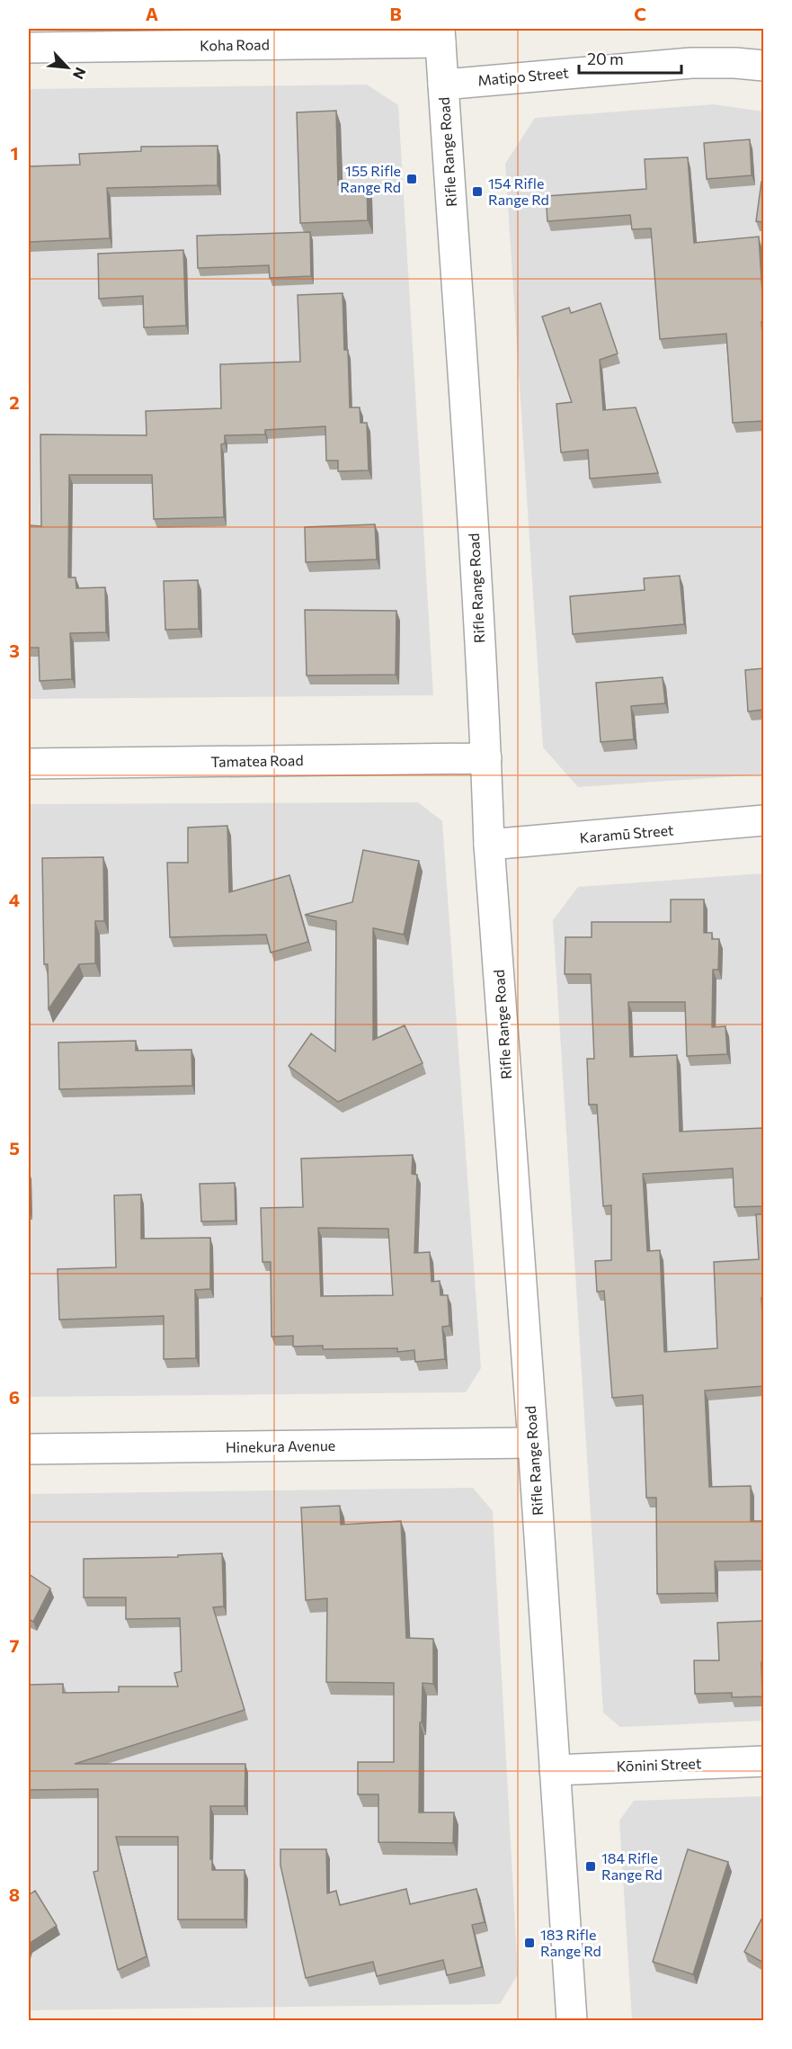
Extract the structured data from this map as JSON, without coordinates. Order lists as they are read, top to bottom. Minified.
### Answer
{"streets":{"street":["Koha Road","Matipo Street","Rifle Range Road","Tamatea Road","Karamū Street","Hinekura Avenue","Kōnini Street"]},"crossings":[["Koha Road","Rifle Range Road"],["Matipo Street","Rifle Range Road"],["Rifle Range Road","Tamatea Road"],["Rifle Range Road","Karamū Street"],["Rifle Range Road","Hinekura Avenue"],["Rifle Range Road","Kōnini Street"]],"places":{"transit":["155 Rifle Range Rd","154 Rifle Range Rd","184 Rifle Range Rd","183 Rifle Range Rd"]},"scale_bar":"20 m","north":"bottom right","grid":{"columns":["A","B","C"],"rows":["1","2","3","4","5","6","7","8"]}}
